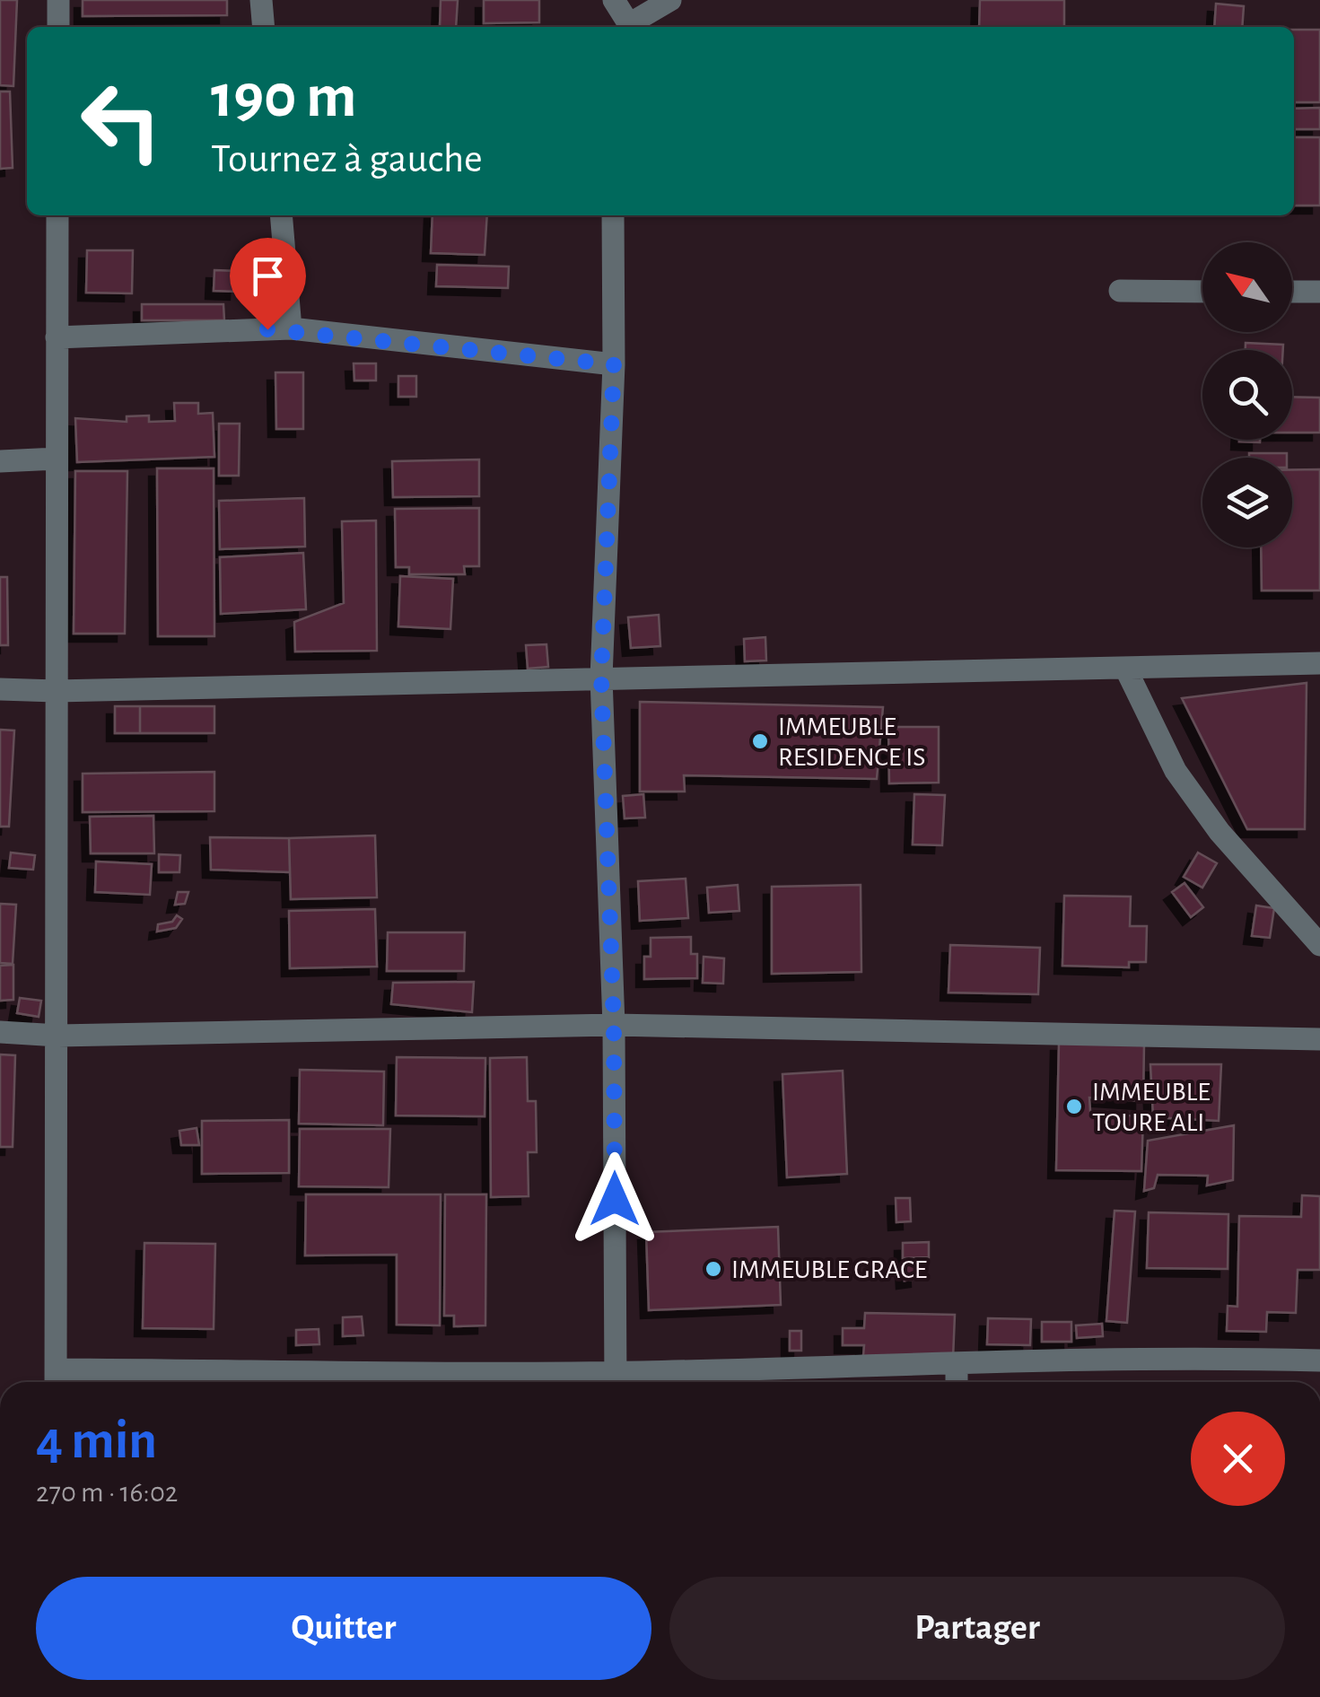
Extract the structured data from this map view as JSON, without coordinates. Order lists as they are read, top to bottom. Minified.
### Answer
{"places":["IMMEUBLE RESIDENCE IS","IMMEUBLE TOURE ALI","IMMEUBLE GRACE"],"north":"top left","page":{"turn":["190 m","Tournez à gauche"],"heading":["4 min","270 m · 16:02"],"buttons":["Quitter","Partager"]}}
